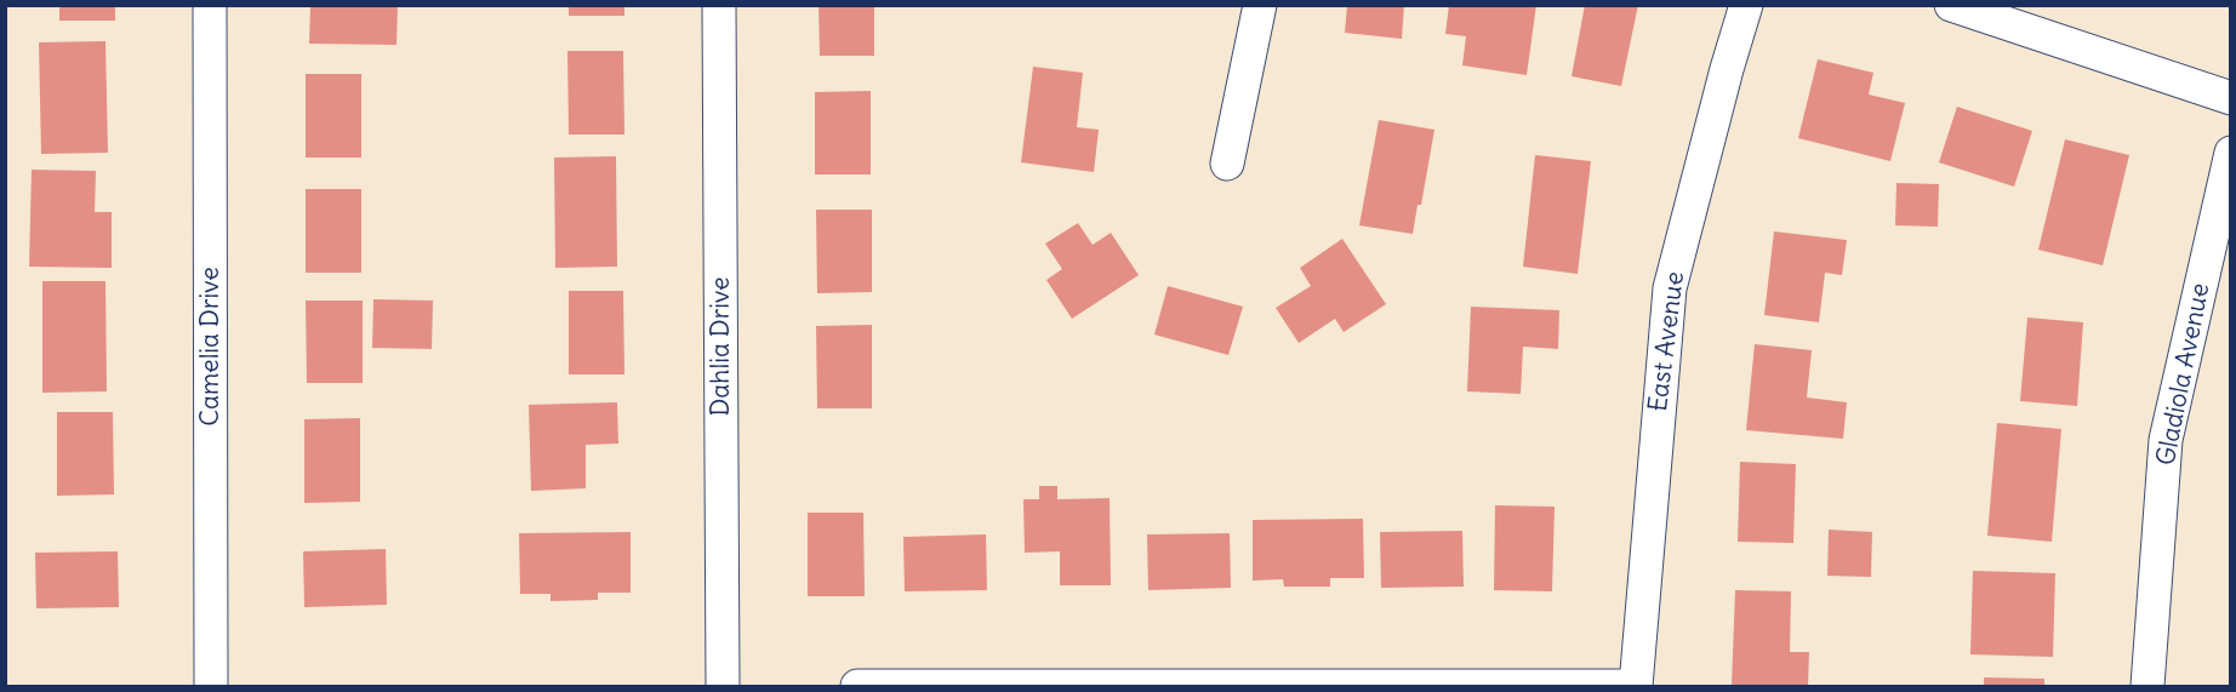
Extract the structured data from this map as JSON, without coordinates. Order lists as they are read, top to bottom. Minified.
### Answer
{"streets":{"street":["East Avenue","Camelia Drive","Dahlia Drive","Gladiola Avenue"]}}
